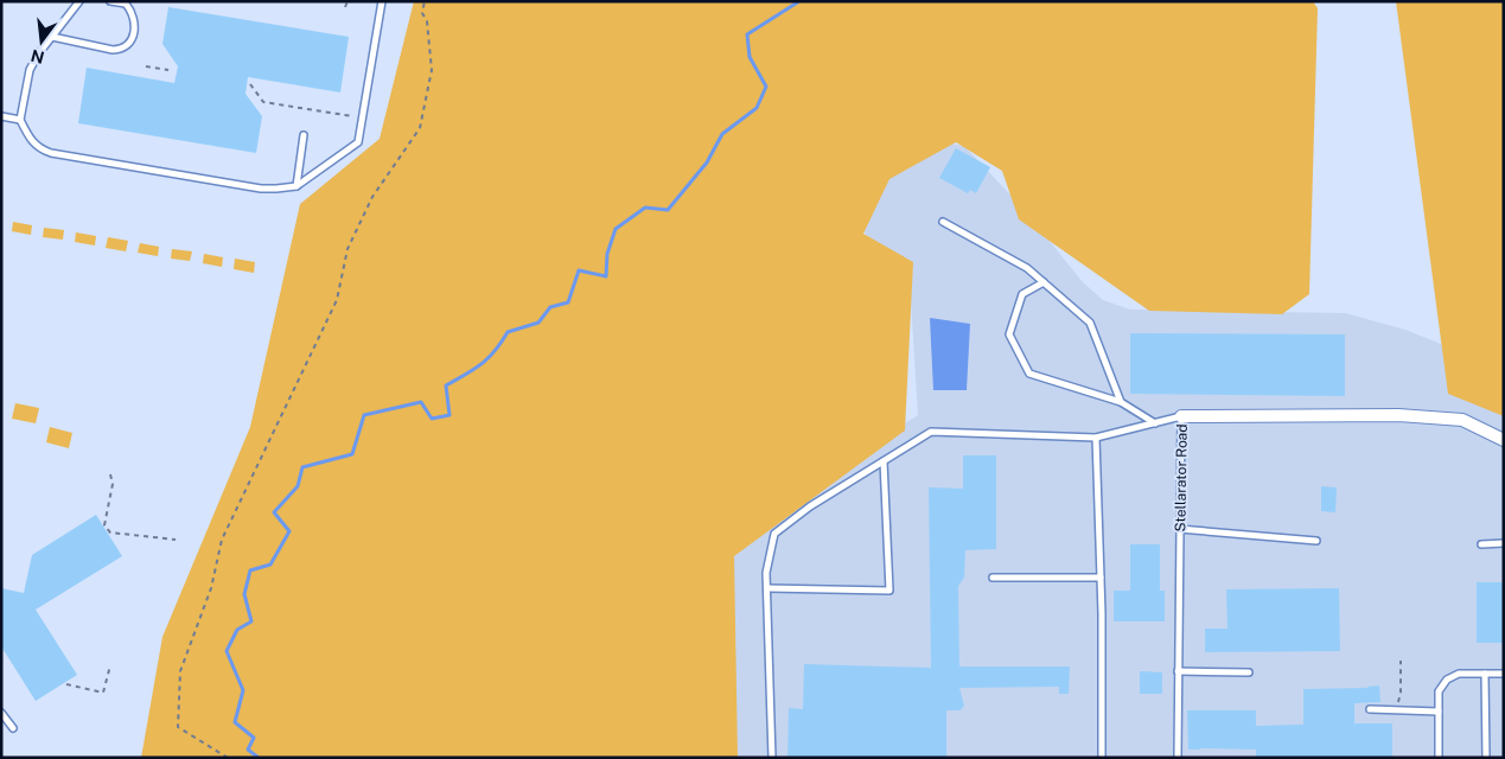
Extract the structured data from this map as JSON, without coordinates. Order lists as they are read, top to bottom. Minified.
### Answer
{"streets":{"street":["Stellarator Road"]},"north":"bottom"}
